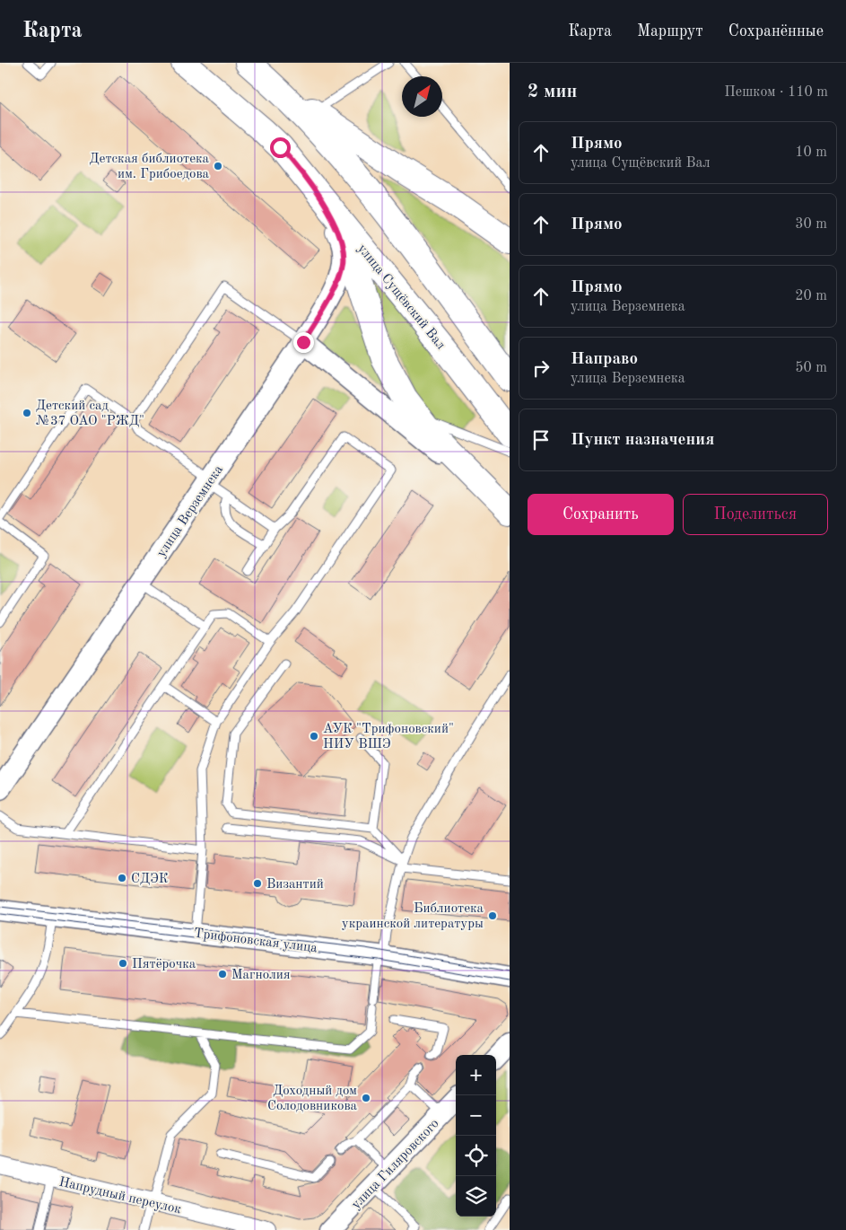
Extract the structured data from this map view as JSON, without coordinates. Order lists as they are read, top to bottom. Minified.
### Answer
{"streets":{"main road":["улица Сущёвский Вал"],"street":["улица Верземнека","Трифоновская улица","улица Гиляровского","Напрудный переулок"]},"places":["Детская библиотека им. Грибоедова","Детский сад №37 ОАО \"РЖД\"","АУК \"Трифоновский\" НИУ ВШЭ","СДЭК","Византий","Библиотека украинской литературы","Пятёрочка","Магнолия","Доходный дом Солодовникова"],"north":"top right","page":{"header":"Карта","nav":["Карта","Маршрут","Сохранённые"],"heading":["2 мин","Пешком · 110 m"],"list":[["Прямо","улица Сущёвский Вал","10 m"],["Прямо","30 m"],["Прямо","улица Верземнека","20 m"],["Направо","улица Верземнека","50 m"],"Пункт назначения"],"buttons":["Сохранить","Поделиться"],"map_buttons":["+","−"]}}
